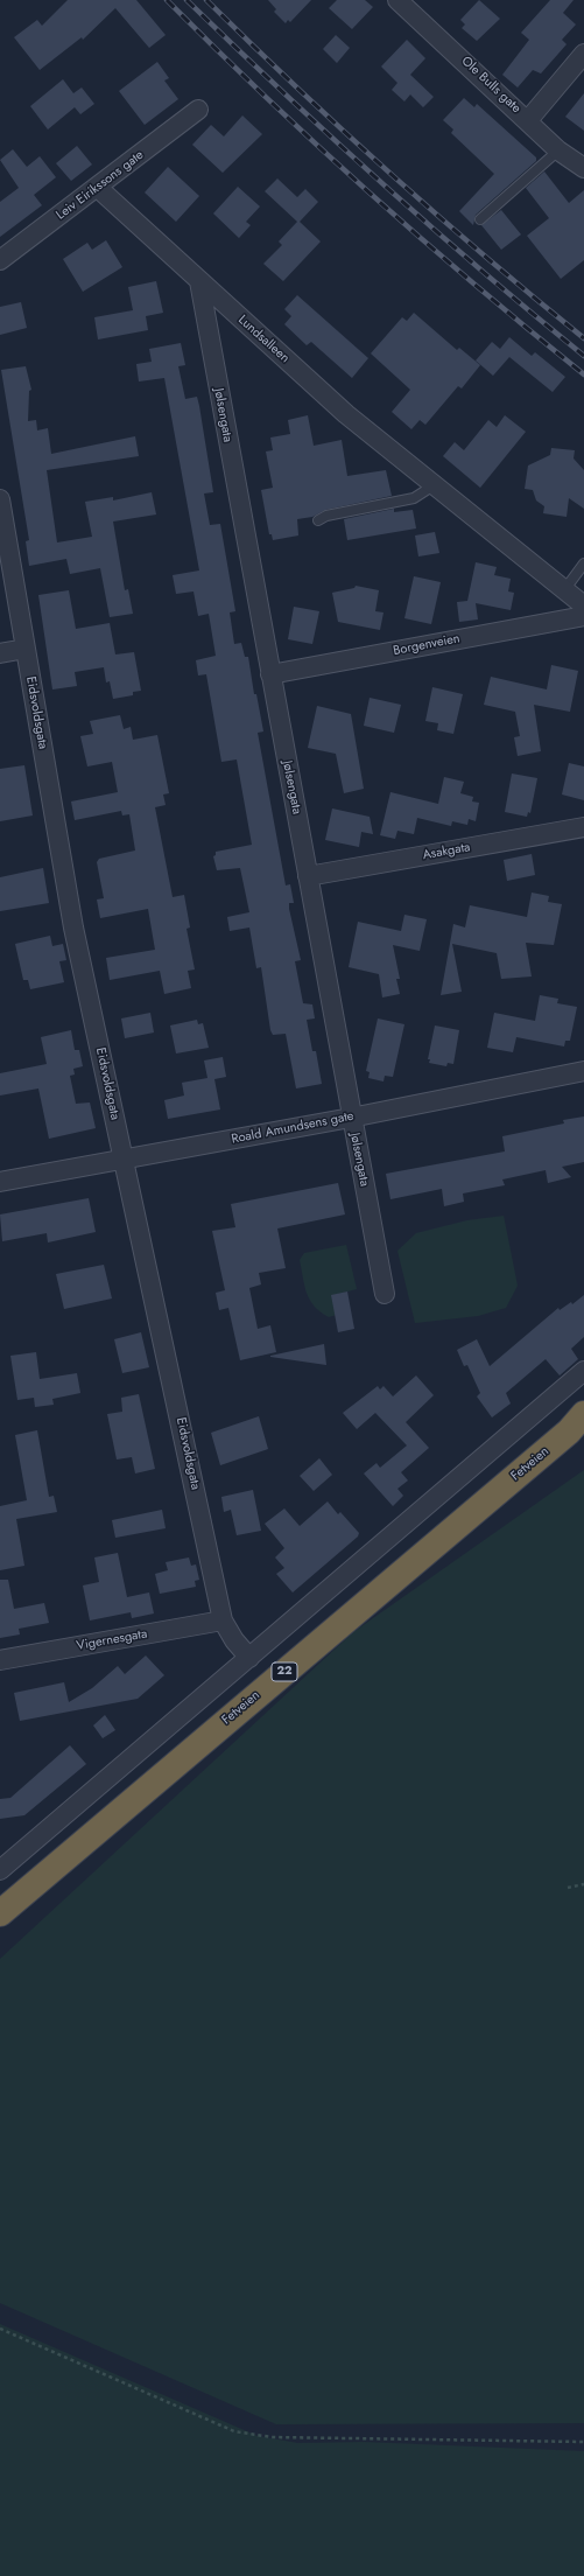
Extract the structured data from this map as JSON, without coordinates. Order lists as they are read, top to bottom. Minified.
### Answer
{"streets":{"highway":["Fetveien","22"],"street":["Ole Bulls gate","Leiv Eirikssons gate","Lundsalleen","Jølsengata","Borgenveien","Eidsvoldsgata","Asakgata","Roald Amundsens gate","Vigernesgata"]},"crossings":[["Leiv Eirikssons gate","Lundsalleen"],["Lundsalleen","Jølsengata"],["Jølsengata","Borgenveien"],["Jølsengata","Asakgata"],["Jølsengata","Roald Amundsens gate"],["Eidsvoldsgata","Roald Amundsens gate"],["Eidsvoldsgata","Vigernesgata"]]}
